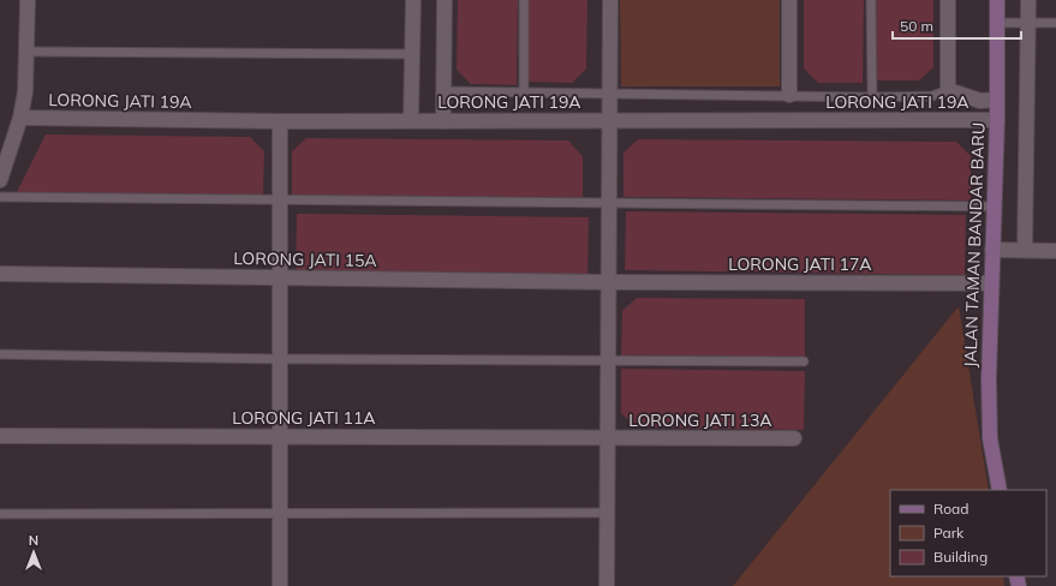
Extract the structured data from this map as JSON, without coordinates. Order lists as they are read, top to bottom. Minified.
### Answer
{"streets":{"street":["LORONG JATI 19A","JALAN TAMAN BANDAR BARU","LORONG JATI 15A","LORONG JATI 17A","LORONG JATI 11A","LORONG JATI 13A"]},"crossings":[["LORONG JATI 19A","JALAN TAMAN BANDAR BARU"],["JALAN TAMAN BANDAR BARU","LORONG JATI 17A"],["LORONG JATI 15A","LORONG JATI 17A"],["LORONG JATI 11A","LORONG JATI 13A"]],"legend":["Road","Park","Building"],"scale_bar":"50 m","north":"top"}
